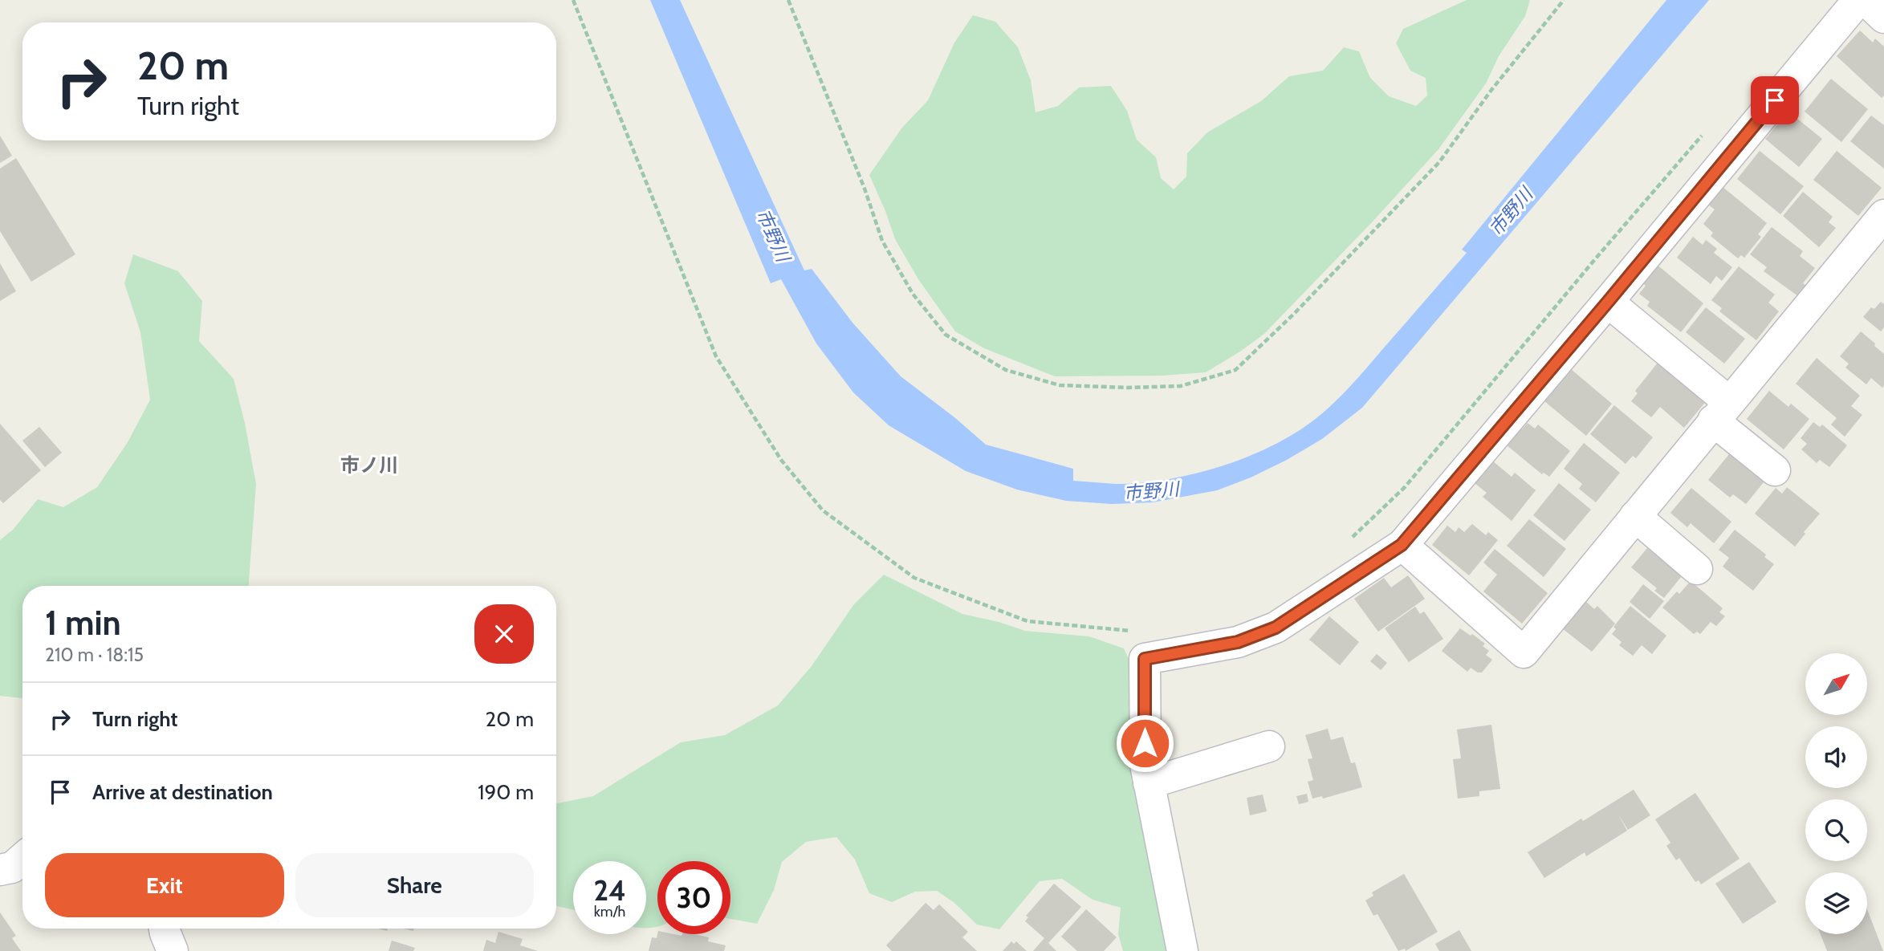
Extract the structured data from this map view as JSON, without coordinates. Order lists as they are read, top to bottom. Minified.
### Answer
{"districts":["市ノ川"],"water":["市野川"],"north":"top right","page":{"turn":["20 m","Turn right"],"heading":["1 min","210 m · 18:15"],"list":[{"name":"Turn right","value":"20 m"},{"name":"Arrive at destination","value":"190 m"}],"buttons":["Exit","Share"],"speed":"24 km/h","limit":"30"}}
